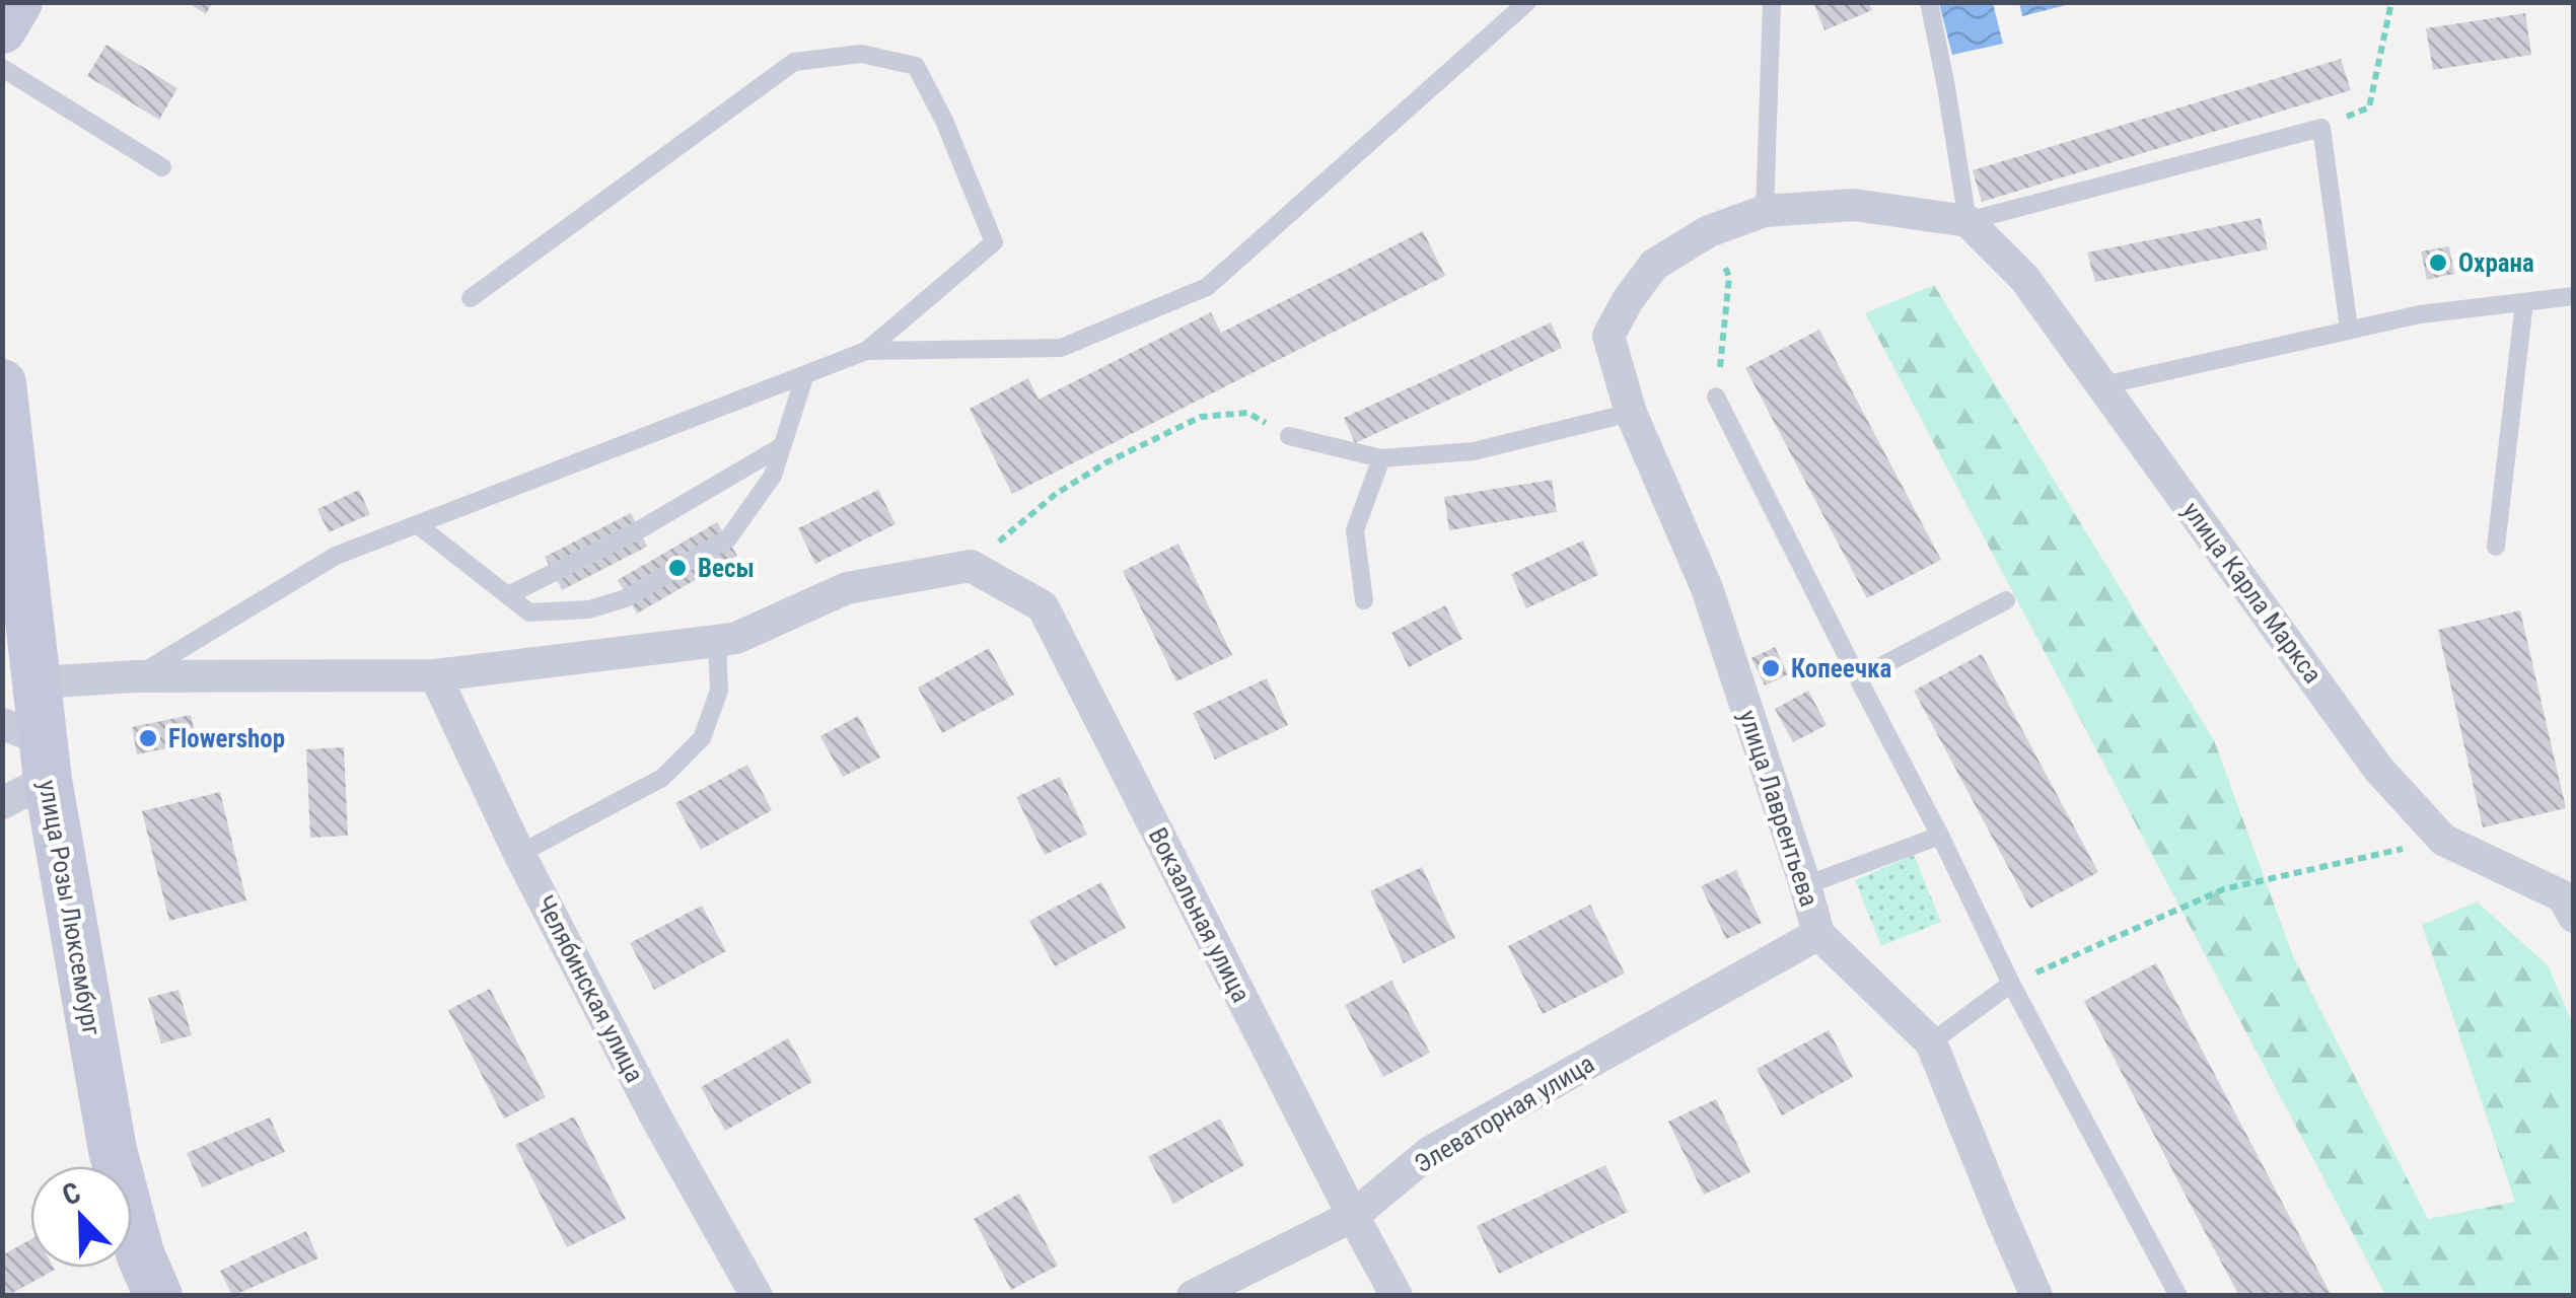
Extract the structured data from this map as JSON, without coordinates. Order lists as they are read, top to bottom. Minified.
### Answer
{"streets":{"street":["улица Карла Маркса","улица Лаврентьева","улица Розы Люксембург","Вокзальная улица","Челябинская улица","Элеваторная улица"]},"crossings":[["улица Лаврентьева","Элеваторная улица"],["Вокзальная улица","Элеваторная улица"]],"places":["Охрана","Весы","Копеечка","Flowershop"],"north":"top left"}
